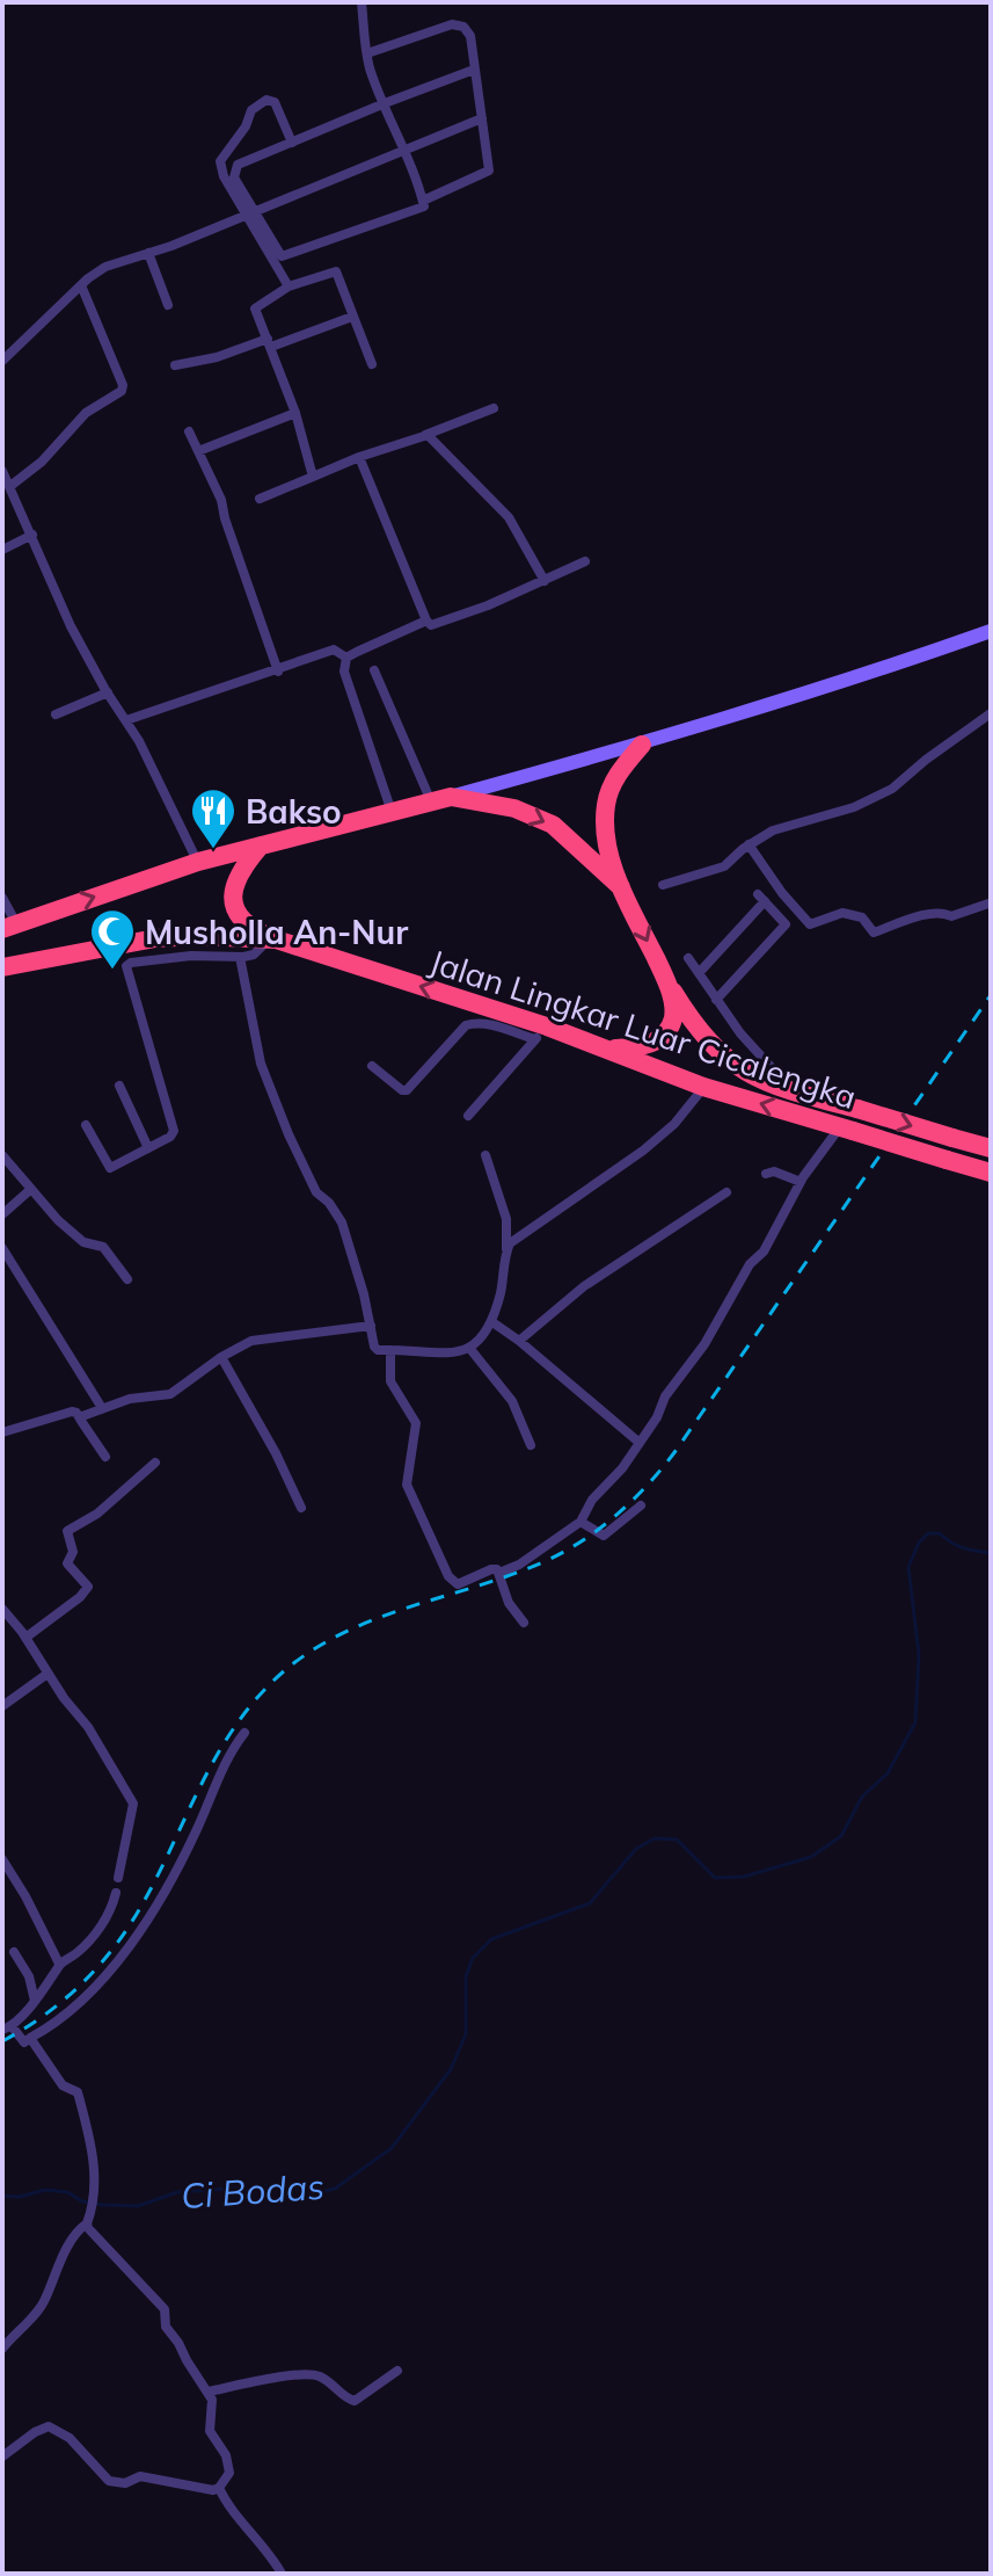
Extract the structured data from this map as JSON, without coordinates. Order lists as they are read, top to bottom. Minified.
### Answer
{"streets":{"highway":["Jalan Lingkar Luar Cicalengka"]},"water":["Ci Bodas"],"places":{"restaurant":["Bakso"],"mosque":["Musholla An-Nur"]}}
